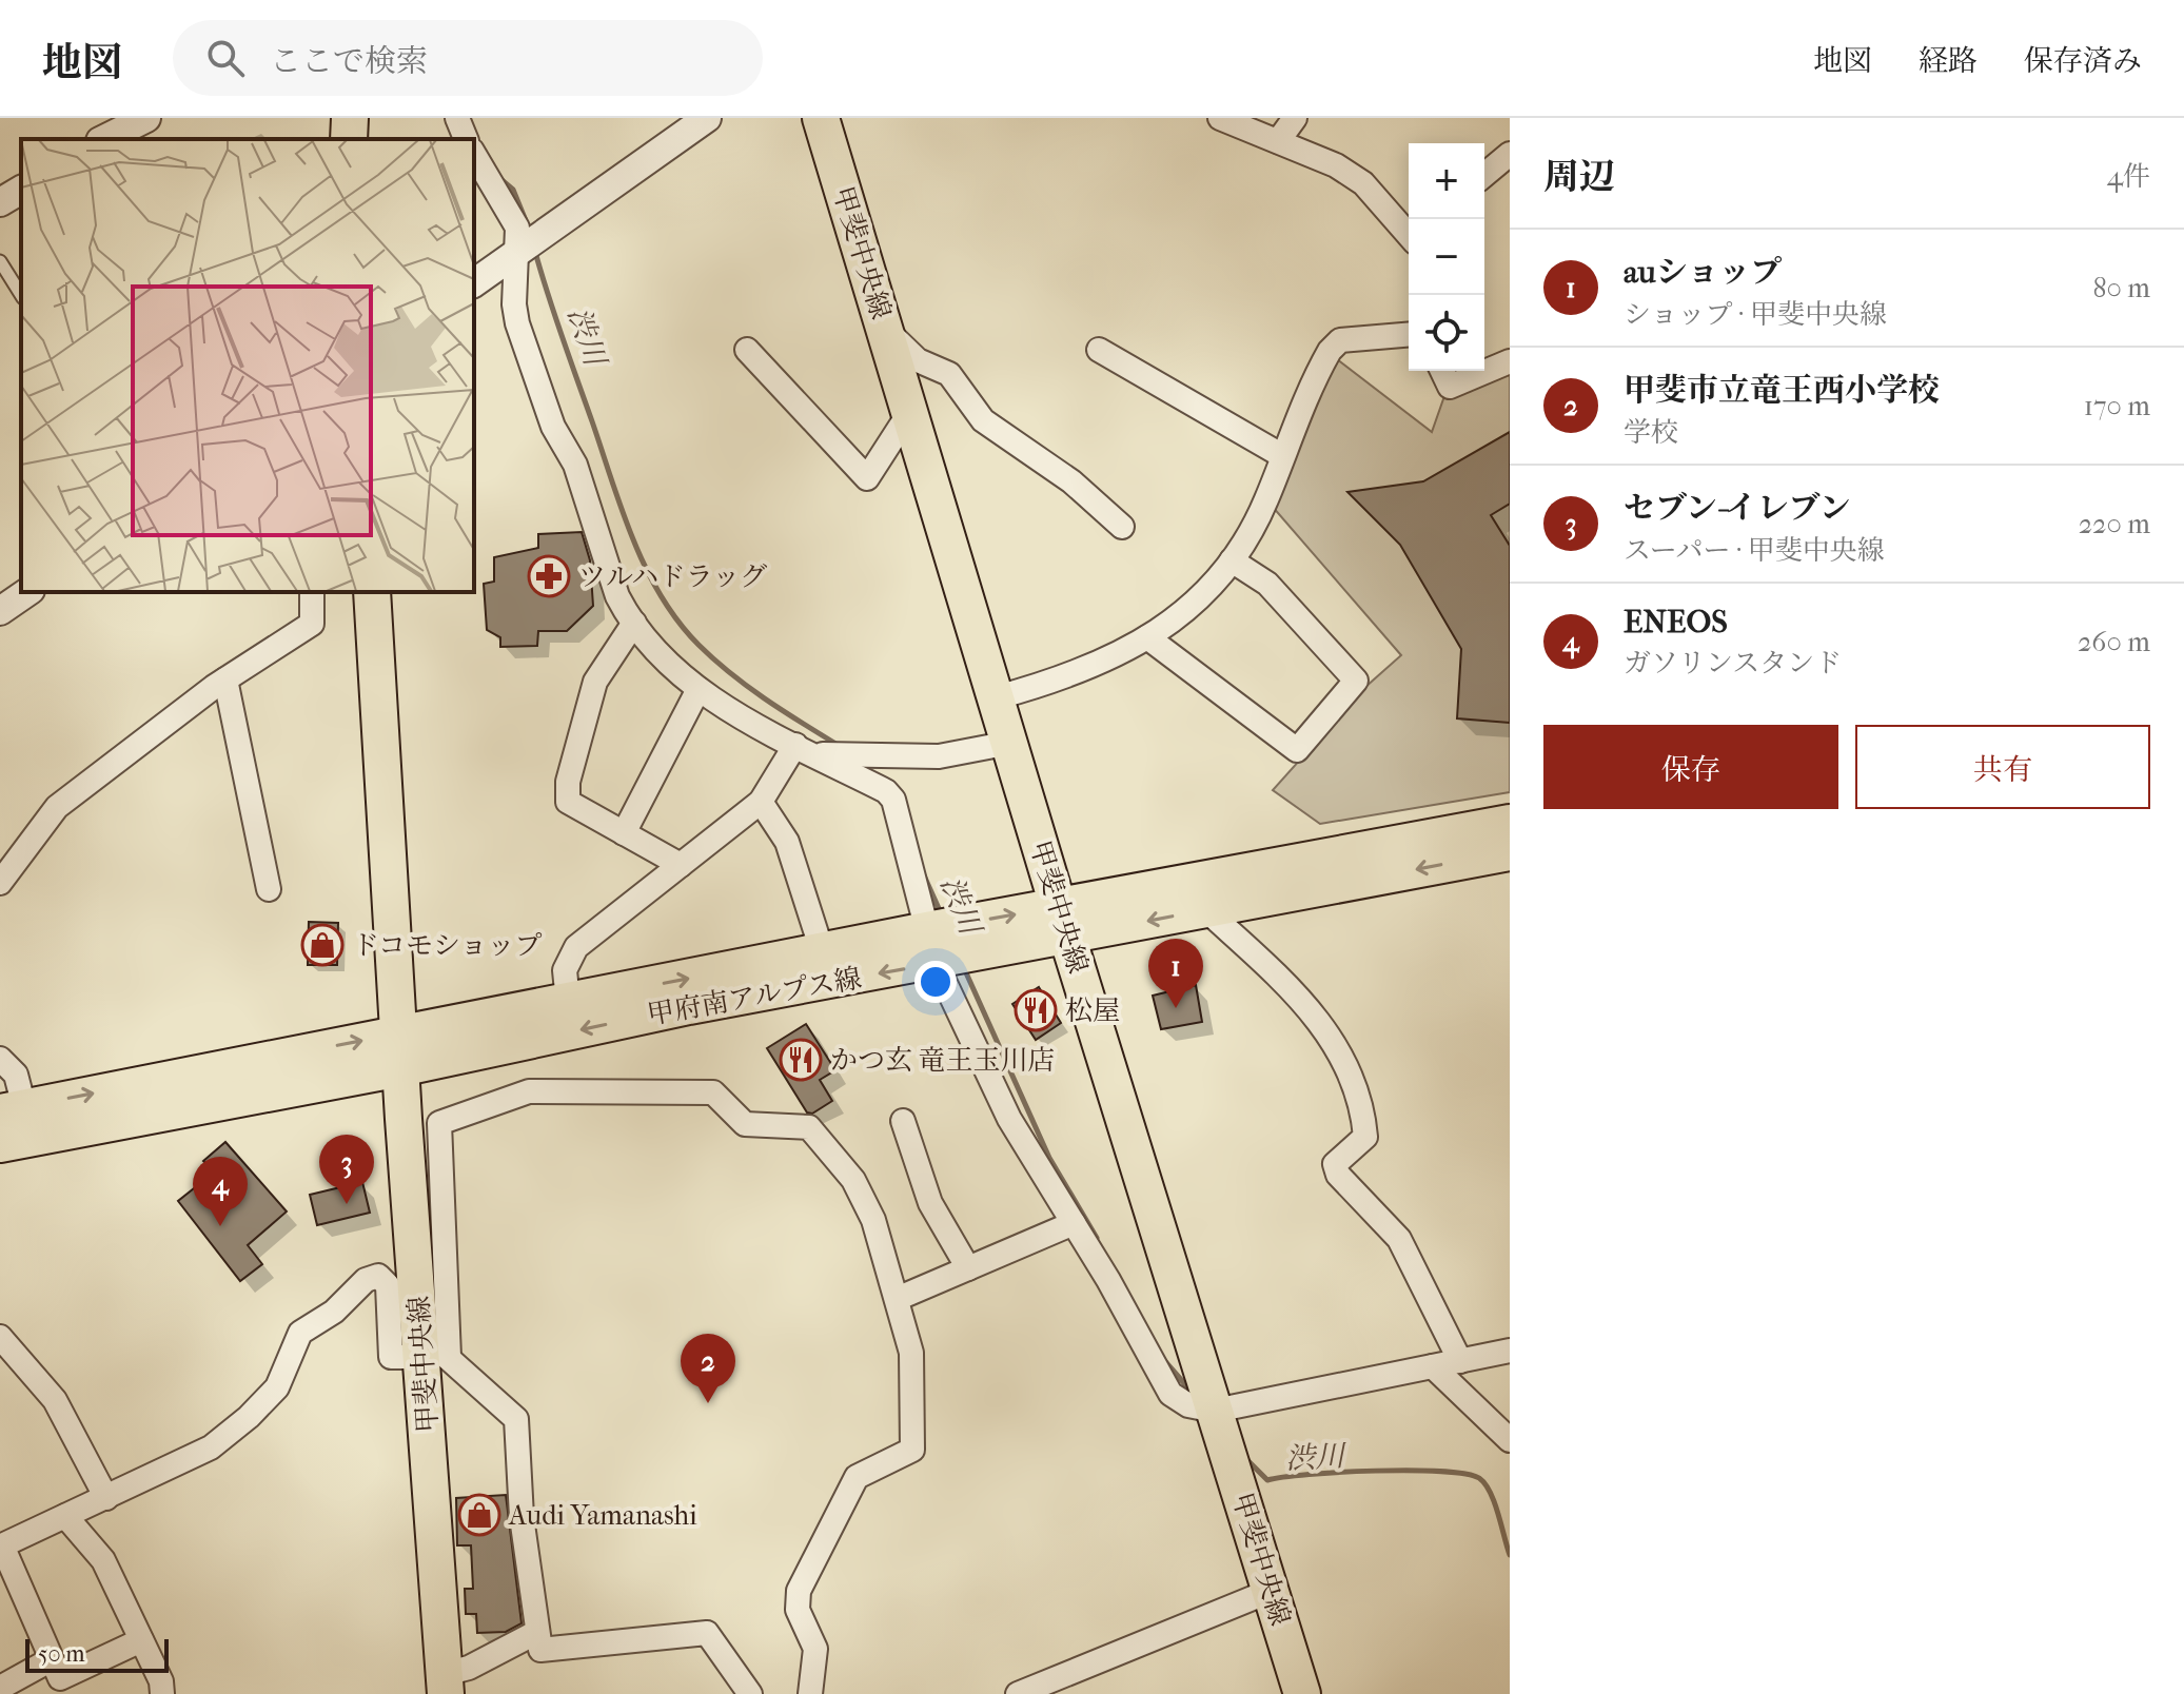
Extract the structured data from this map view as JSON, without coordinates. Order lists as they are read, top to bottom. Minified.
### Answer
{"streets":{"main road":["甲斐中央線","甲府南アルプス線"]},"crossings":[["甲斐中央線","甲府南アルプス線"]],"water":["渋川"],"places":{"pharmacy":["ツルハドラッグ"],"shop":["ドコモショップ","Audi Yamanashi"],"restaurant":["松屋","かつ玄 竜王玉川店"]},"scale_bar":"50 m","page":{"header":"地図","search":"ここで検索","nav":["地図","経路","保存済み"],"heading":["周辺","4件"],"map_buttons":["+","−"],"list":[{"mark":"1","name":"auショップ","note":"ショップ · 甲斐中央線","value":"80 m"},{"mark":"2","name":"甲斐市立竜王西小学校","note":"学校","value":"170 m"},{"mark":"3","name":"セブン-イレブン","note":"スーパー · 甲斐中央線","value":"220 m"},{"mark":"4","name":"ENEOS","note":"ガソリンスタンド","value":"260 m"}],"buttons":["保存","共有"],"pins":["1","3","4","2"],"scale":"50 m"}}
